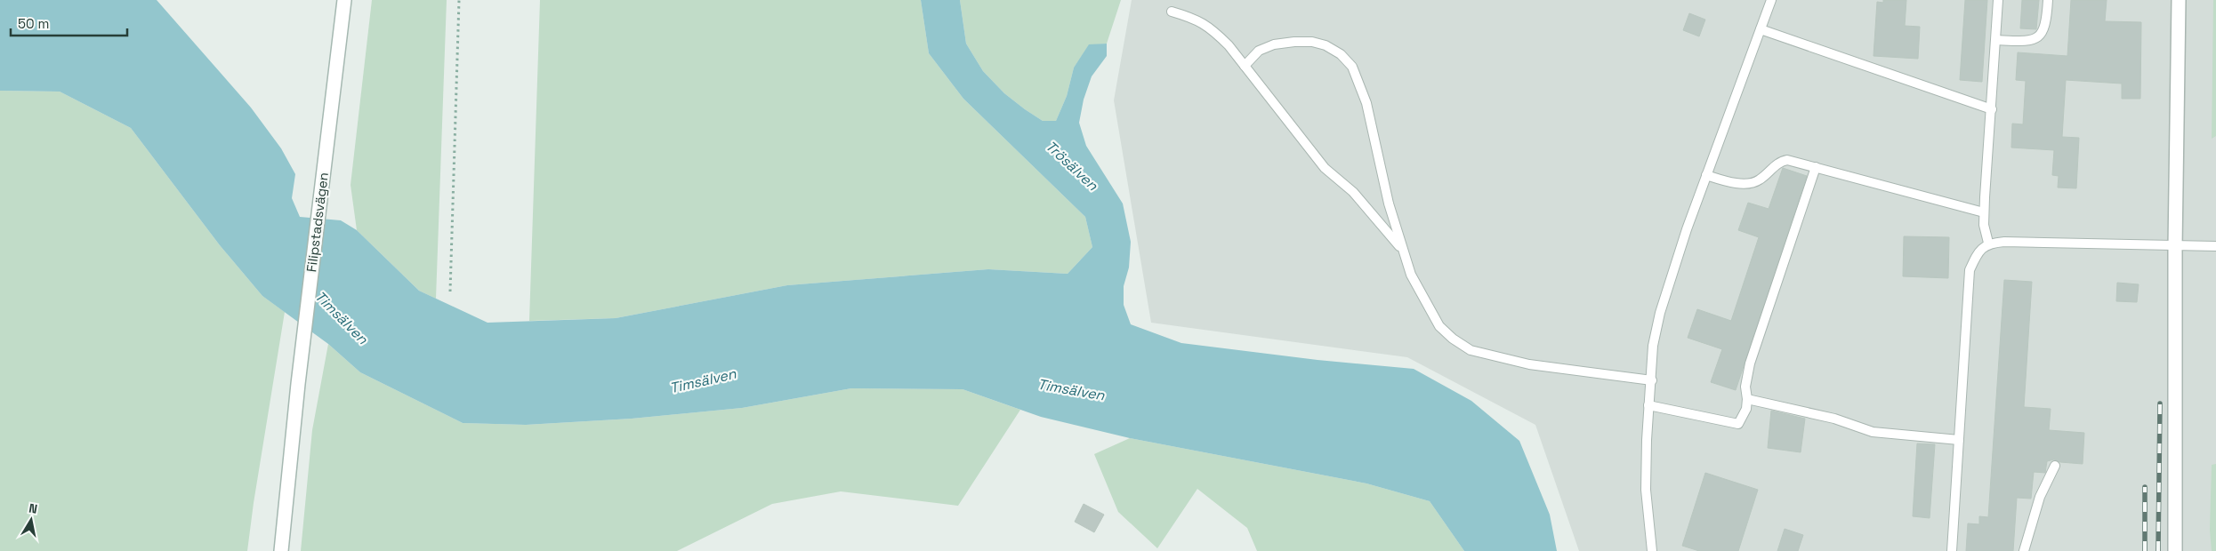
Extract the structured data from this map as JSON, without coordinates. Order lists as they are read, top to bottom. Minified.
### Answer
{"streets":{"main road":["Filipstadsvägen"]},"water":["Trösälven","Timsälven"],"scale_bar":"50 m","north":"top"}
